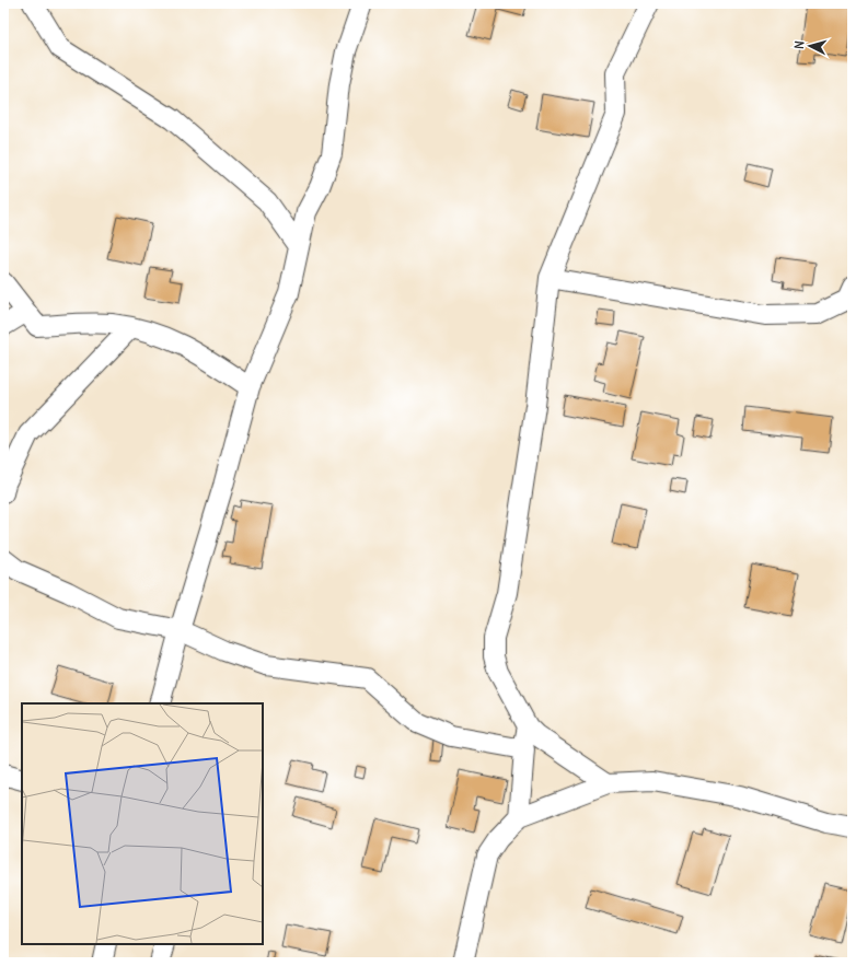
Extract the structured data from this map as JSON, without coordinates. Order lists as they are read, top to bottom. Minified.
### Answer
{"north":"left"}
